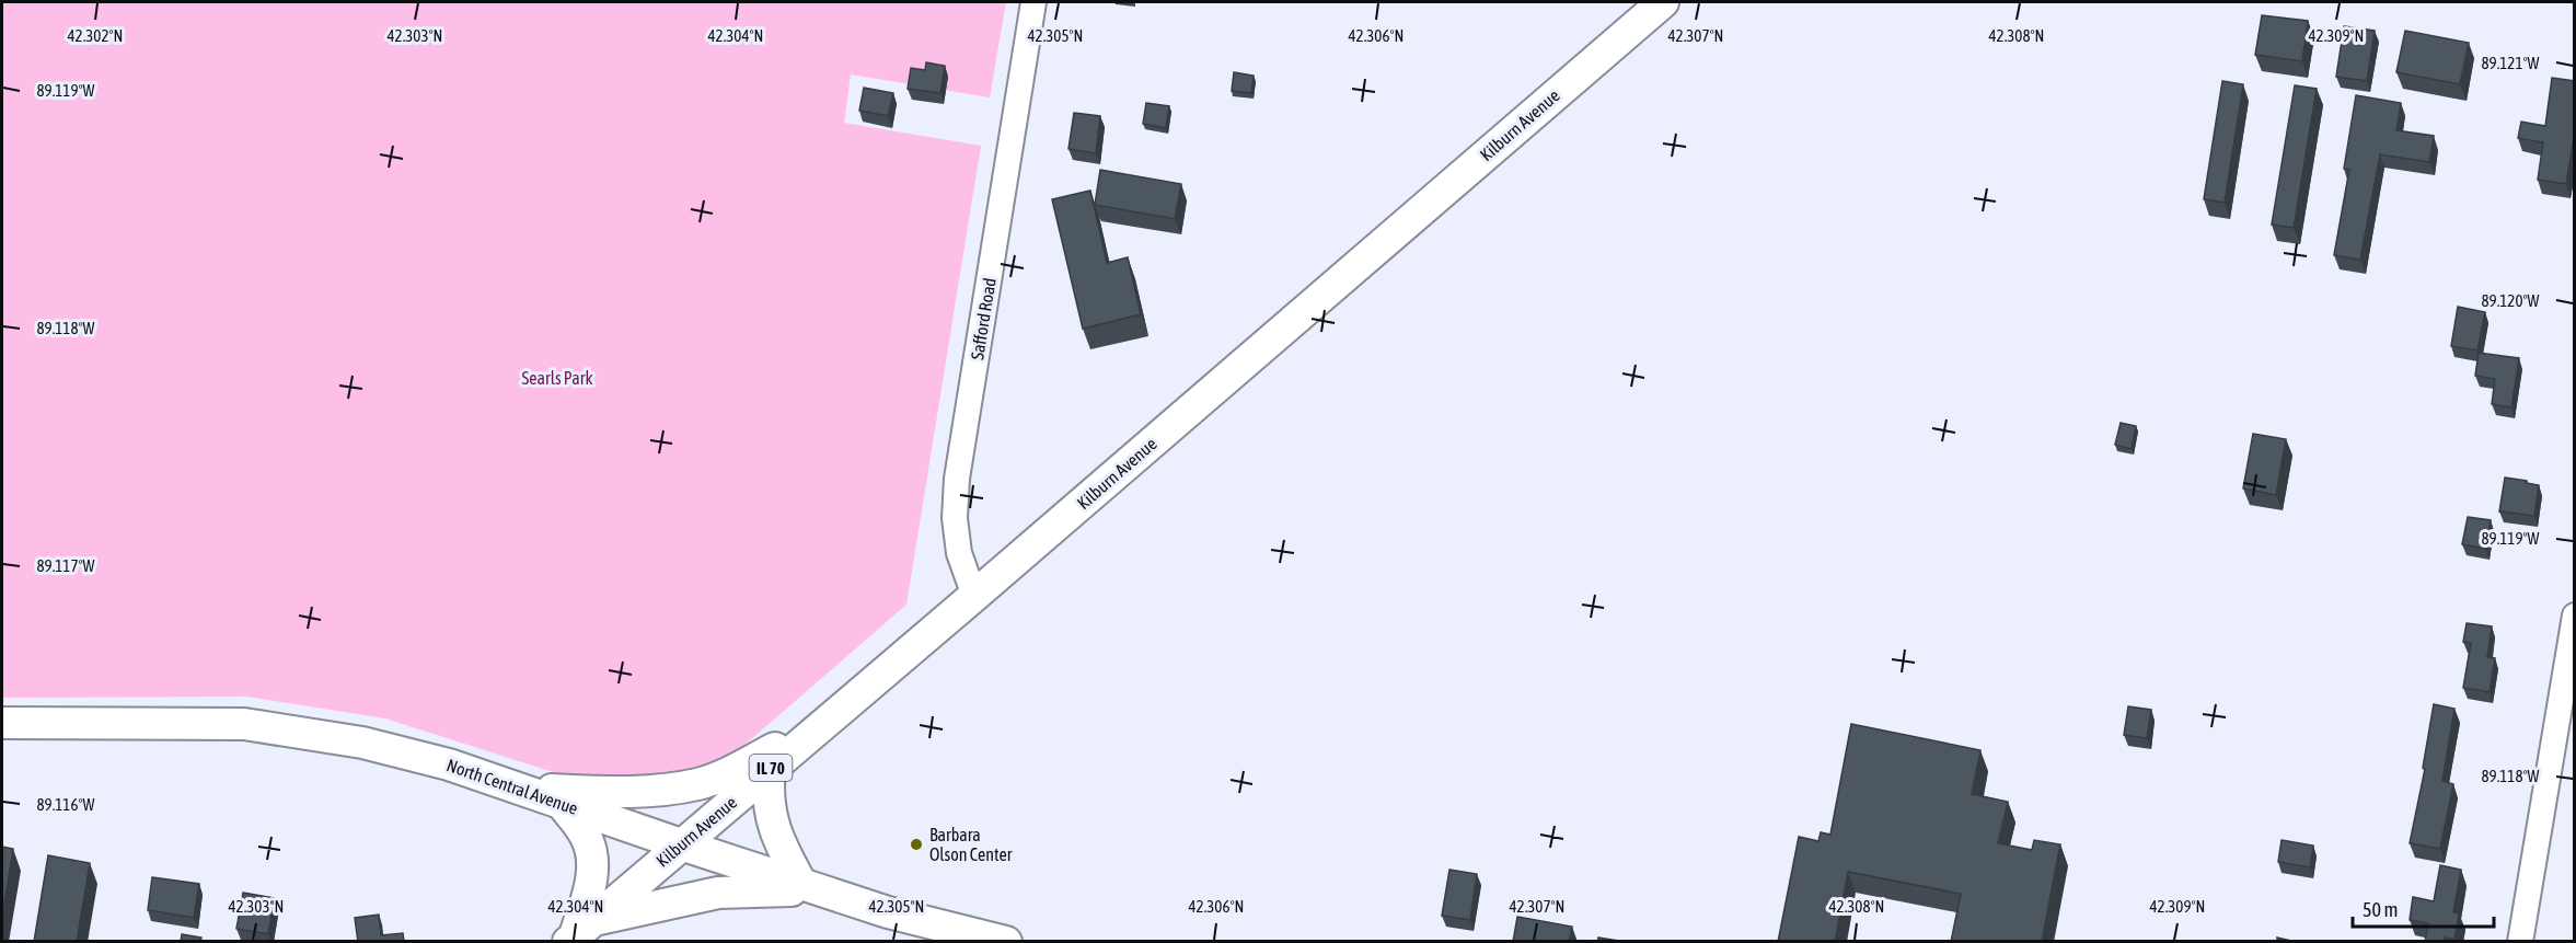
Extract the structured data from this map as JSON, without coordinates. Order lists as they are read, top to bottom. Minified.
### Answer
{"streets":{"main road":["Kilburn Avenue","IL 70","North Central Avenue"],"street":["Safford Road"]},"crossings":[["Kilburn Avenue","Safford Road"],["Kilburn Avenue","North Central Avenue"]],"parks":["Searls Park"],"places":["Barbara Olson Center"],"scale_bar":"50 m","coordinates":["42.302°N","42.303°N","42.304°N","42.305°N","42.306°N","42.307°N","42.308°N","42.309°N","89.121°W","89.119°W","89.120°W","89.118°W","89.117°W","89.116°W"]}
